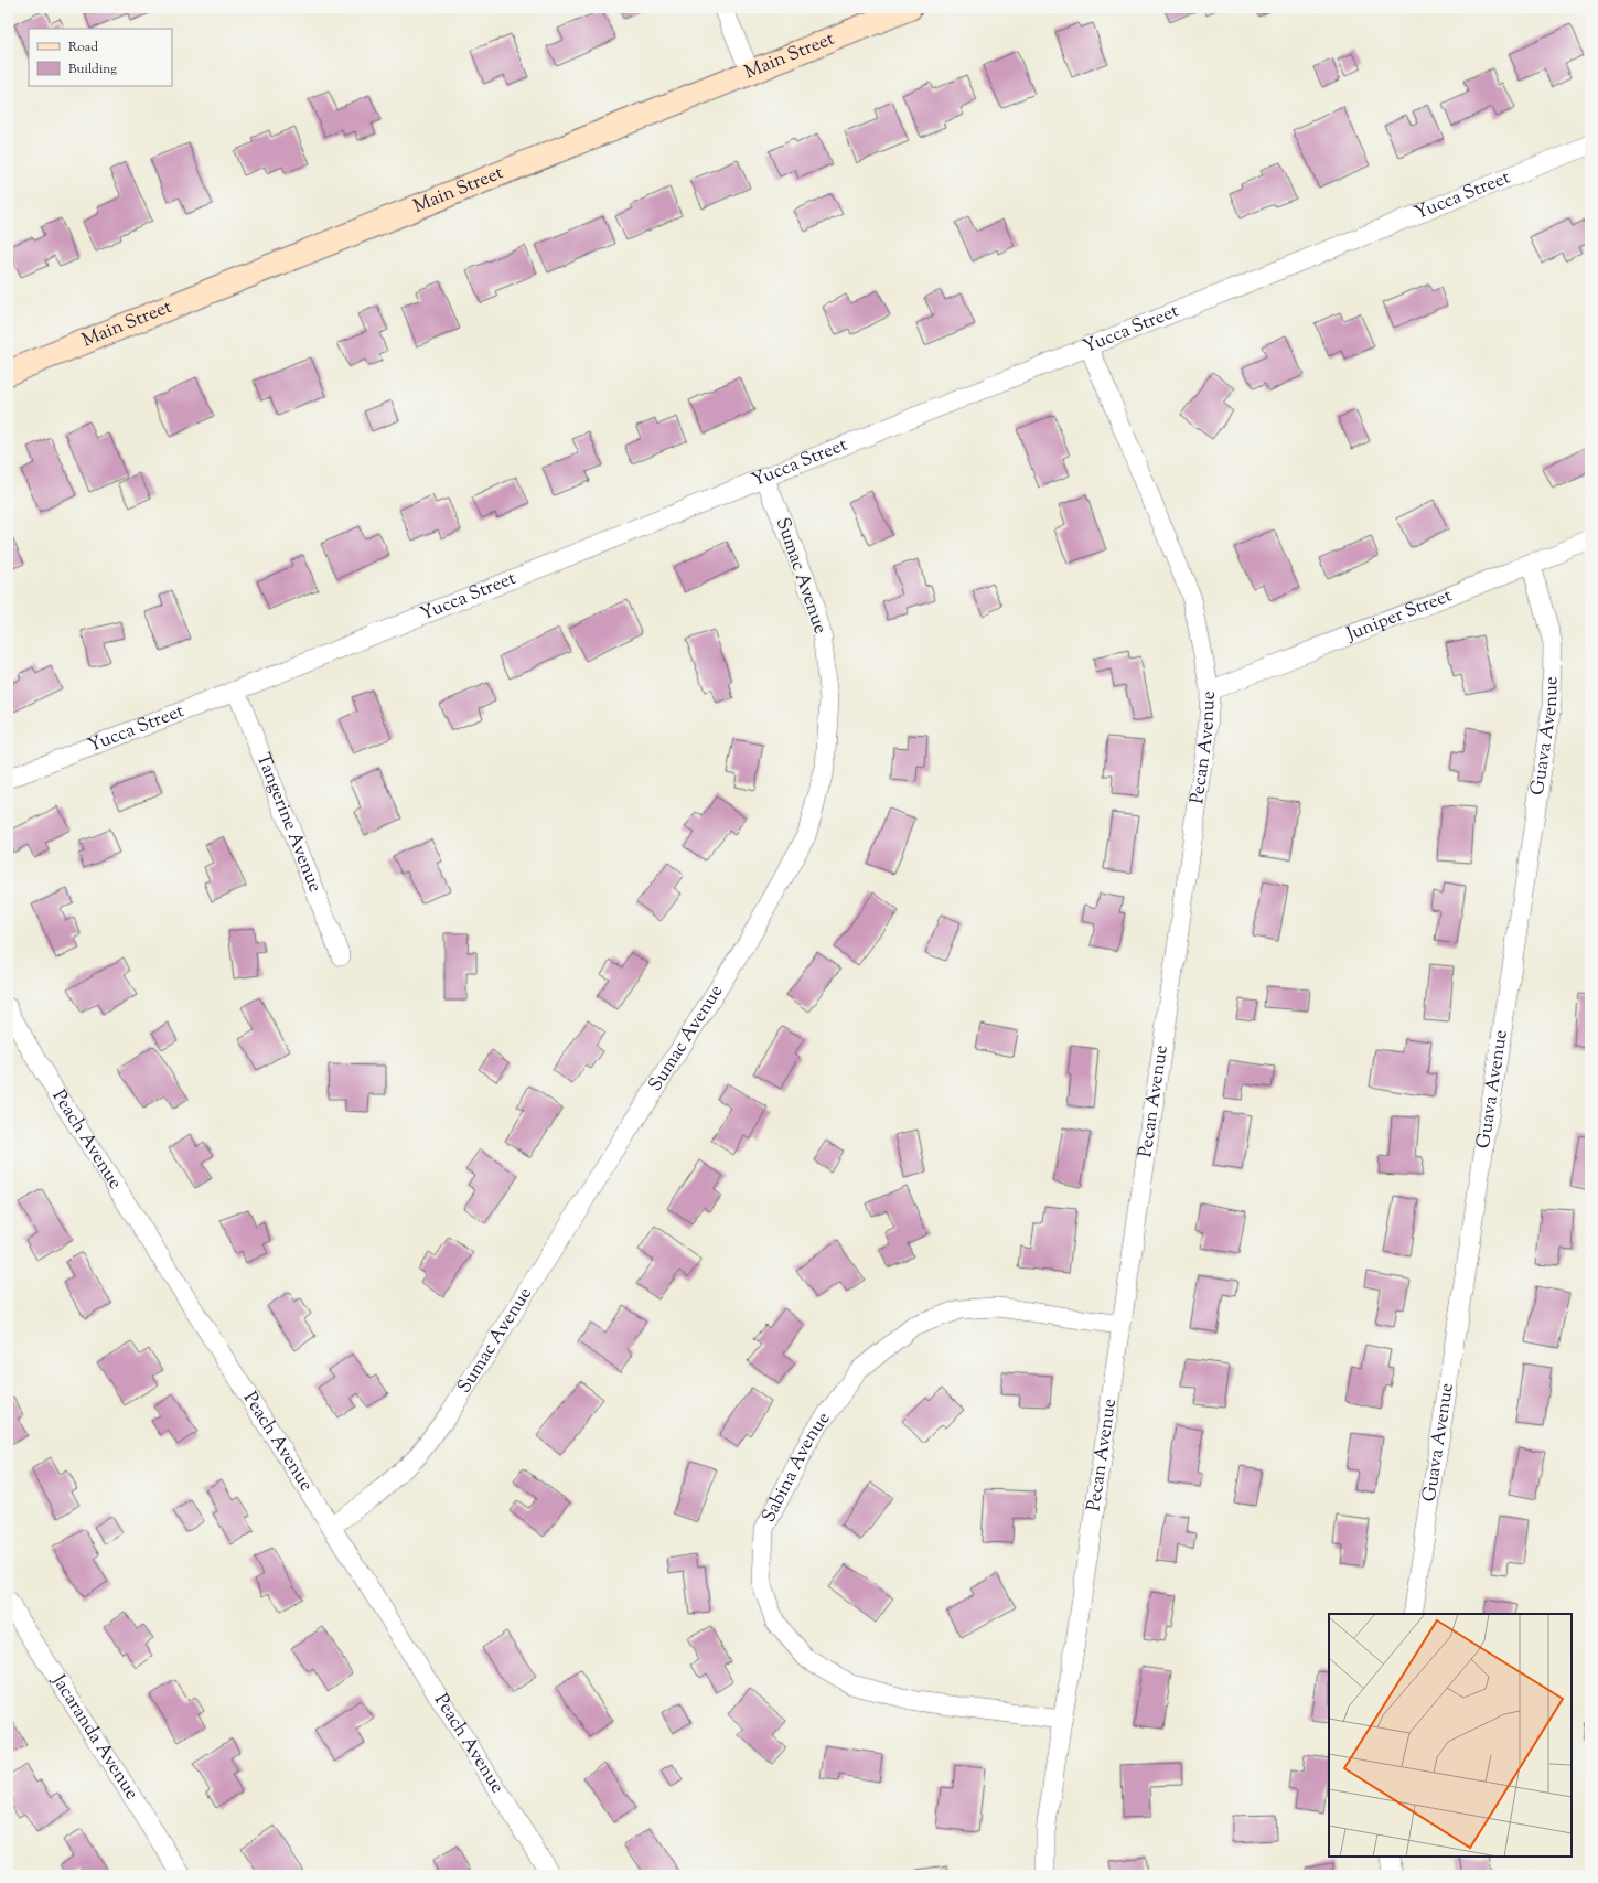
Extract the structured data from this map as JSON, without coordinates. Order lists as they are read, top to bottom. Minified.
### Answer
{"streets":{"main road":["Main Street"],"street":["Yucca Street","Sumac Avenue","Juniper Street","Guava Avenue","Pecan Avenue","Tangerine Avenue","Peach Avenue","Sabina Avenue","Jacaranda Avenue"]},"crossings":[["Yucca Street","Sumac Avenue"],["Yucca Street","Pecan Avenue"],["Yucca Street","Tangerine Avenue"],["Sumac Avenue","Peach Avenue"],["Juniper Street","Guava Avenue"],["Juniper Street","Pecan Avenue"],["Pecan Avenue","Sabina Avenue"]],"legend":["Road","Building"]}
